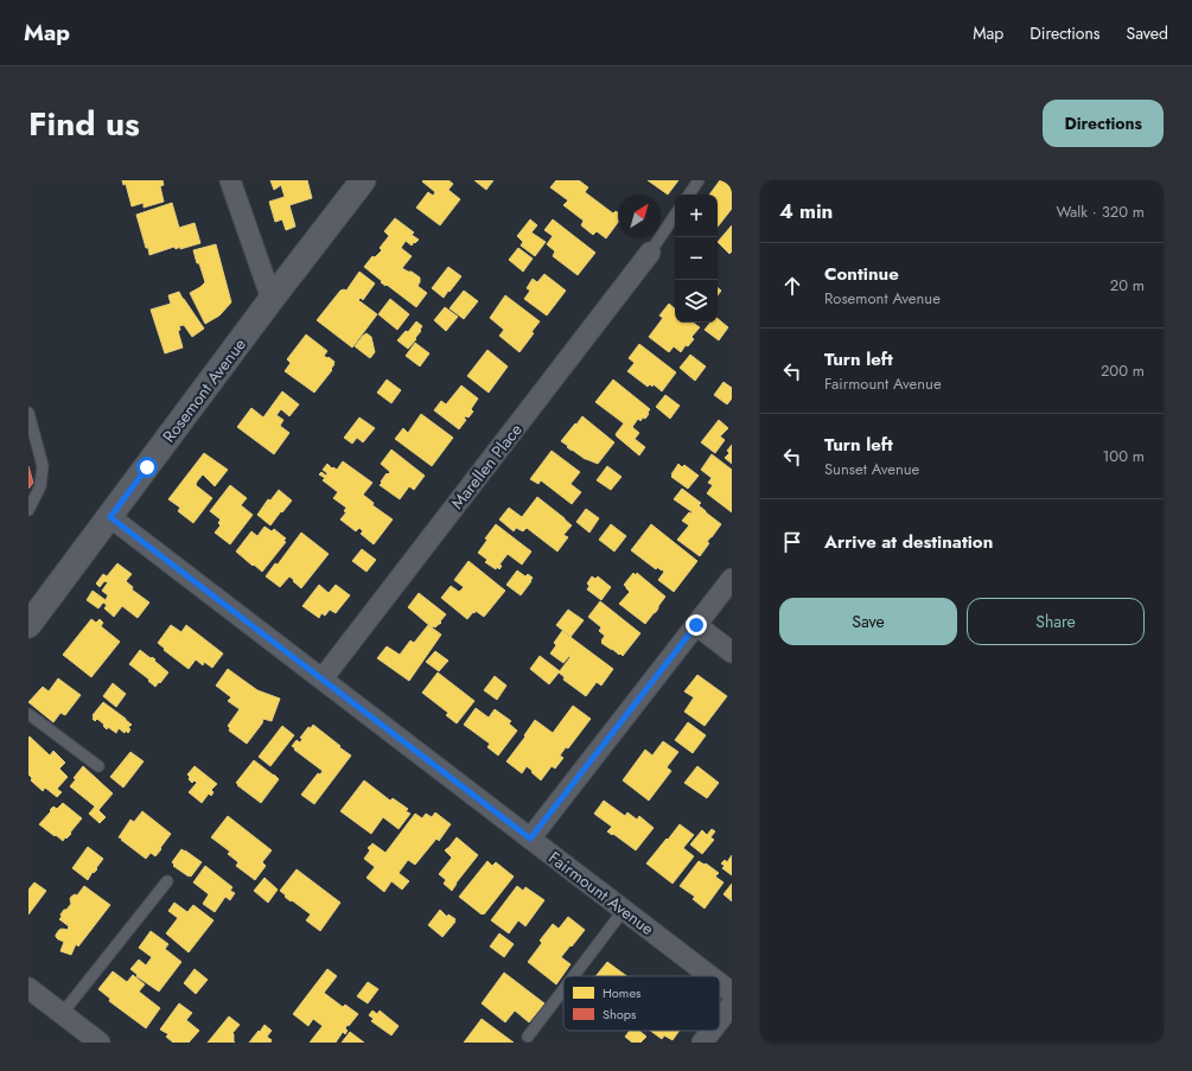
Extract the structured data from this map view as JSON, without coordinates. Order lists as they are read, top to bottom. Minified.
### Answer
{"streets":{"street":["Rosemont Avenue","Marellen Place","Fairmount Avenue"]},"crossings":[["Rosemont Avenue","Fairmount Avenue"],["Marellen Place","Fairmount Avenue"]],"legend":["Homes","Shops"],"north":"top right","page":{"header":"Map","nav":["Map","Directions","Saved"],"title":"Find us","buttons":["Directions",["Save","Share"]],"heading":["4 min","Walk · 320 m"],"map_buttons":["+","−"],"list":[["Continue","Rosemont Avenue","20 m"],["Turn left","Fairmount Avenue","200 m"],["Turn left","Sunset Avenue","100 m"],"Arrive at destination"]}}
